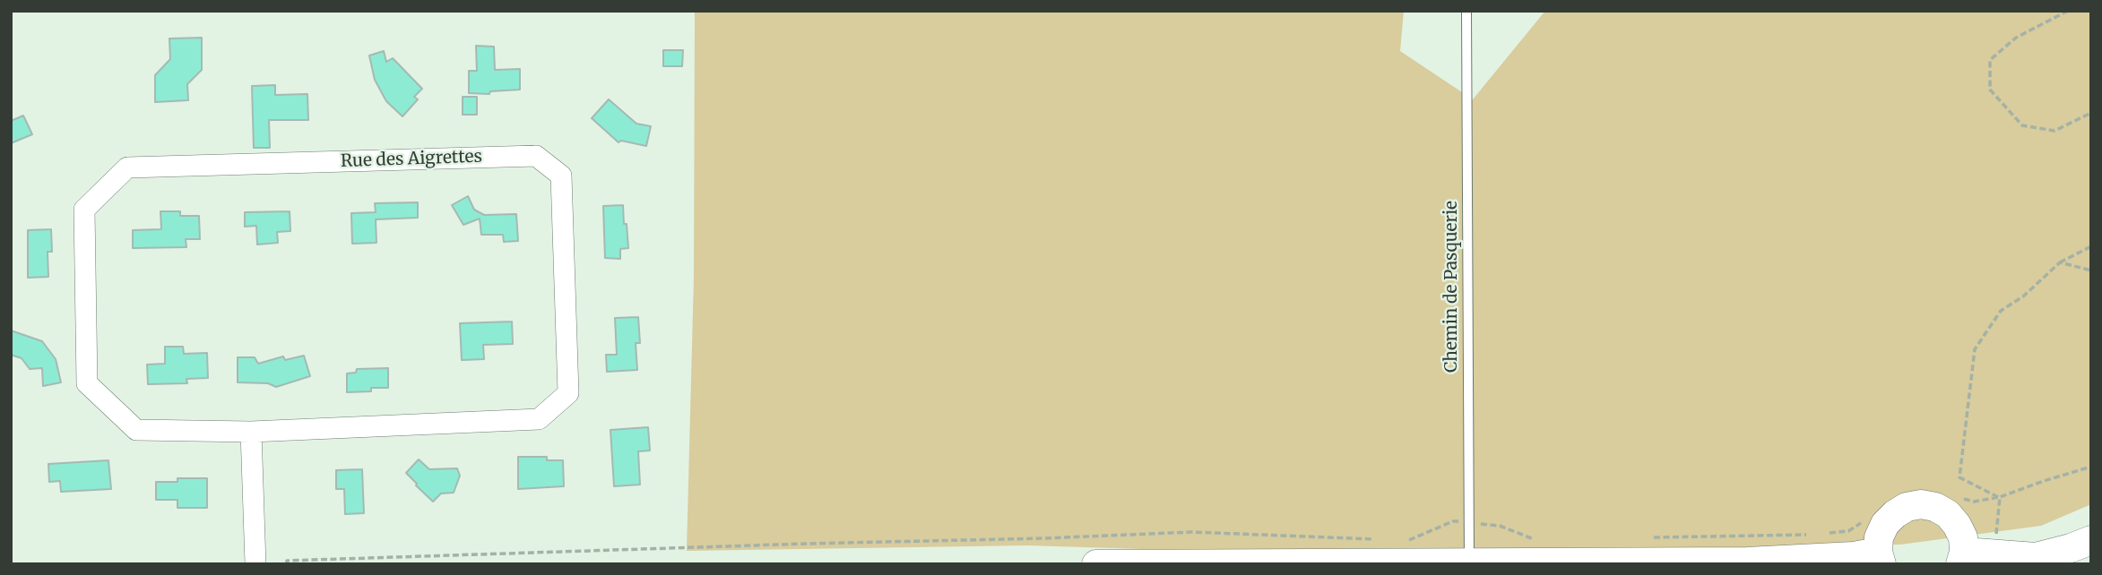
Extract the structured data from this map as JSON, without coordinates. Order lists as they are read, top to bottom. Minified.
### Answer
{"streets":{"street":["Rue des Aigrettes"],"lane":["Chemin de Pasquerie"]}}
